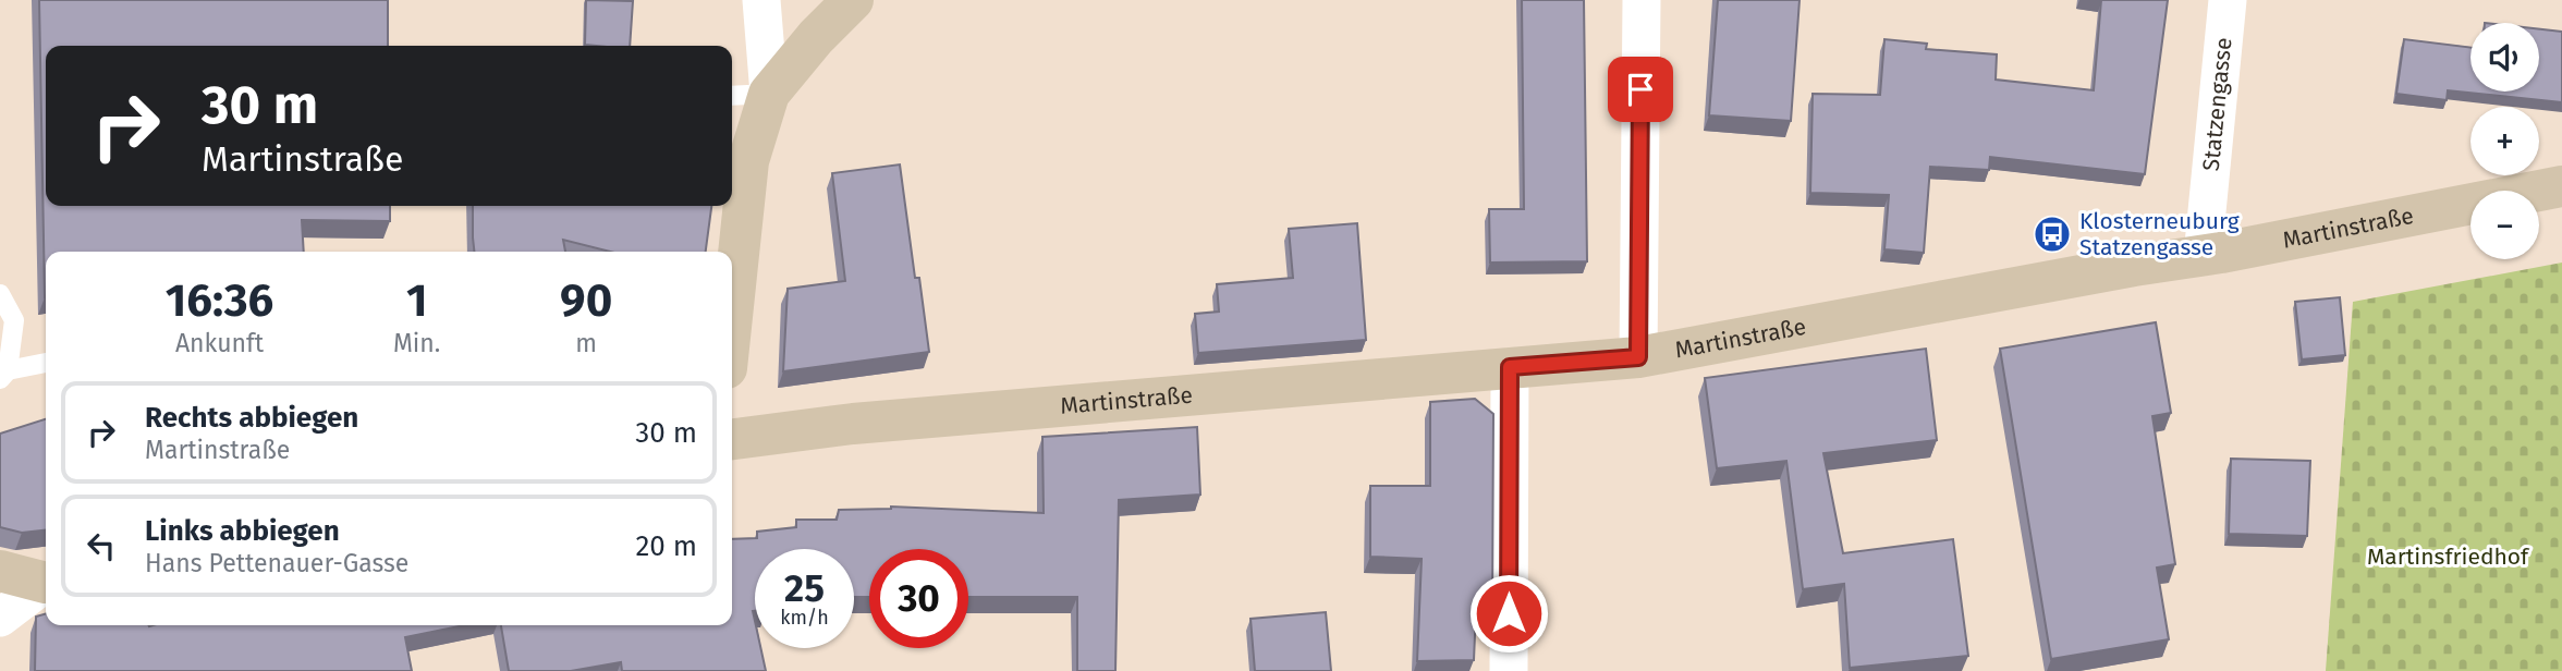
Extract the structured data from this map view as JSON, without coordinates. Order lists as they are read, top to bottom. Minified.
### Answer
{"streets":{"main road":["Martinstraße"],"street":["Statzengasse"]},"crossings":[["Statzengasse","Martinstraße"]],"parks":["Martinsfriedhof"],"places":{"bus stop":["Klosterneuburg Statzengasse"]},"page":{"map_buttons":["+","−"],"turn":["30 m","Martinstraße"],"eta":["16:36","Ankunft","1","Min.","90","m"],"list":[{"name":"Rechts abbiegen","note":"Martinstraße","value":"30 m"},{"name":"Links abbiegen","note":"Hans Pettenauer-Gasse","value":"20 m"}],"speed":"25 km/h","limit":"30"}}
